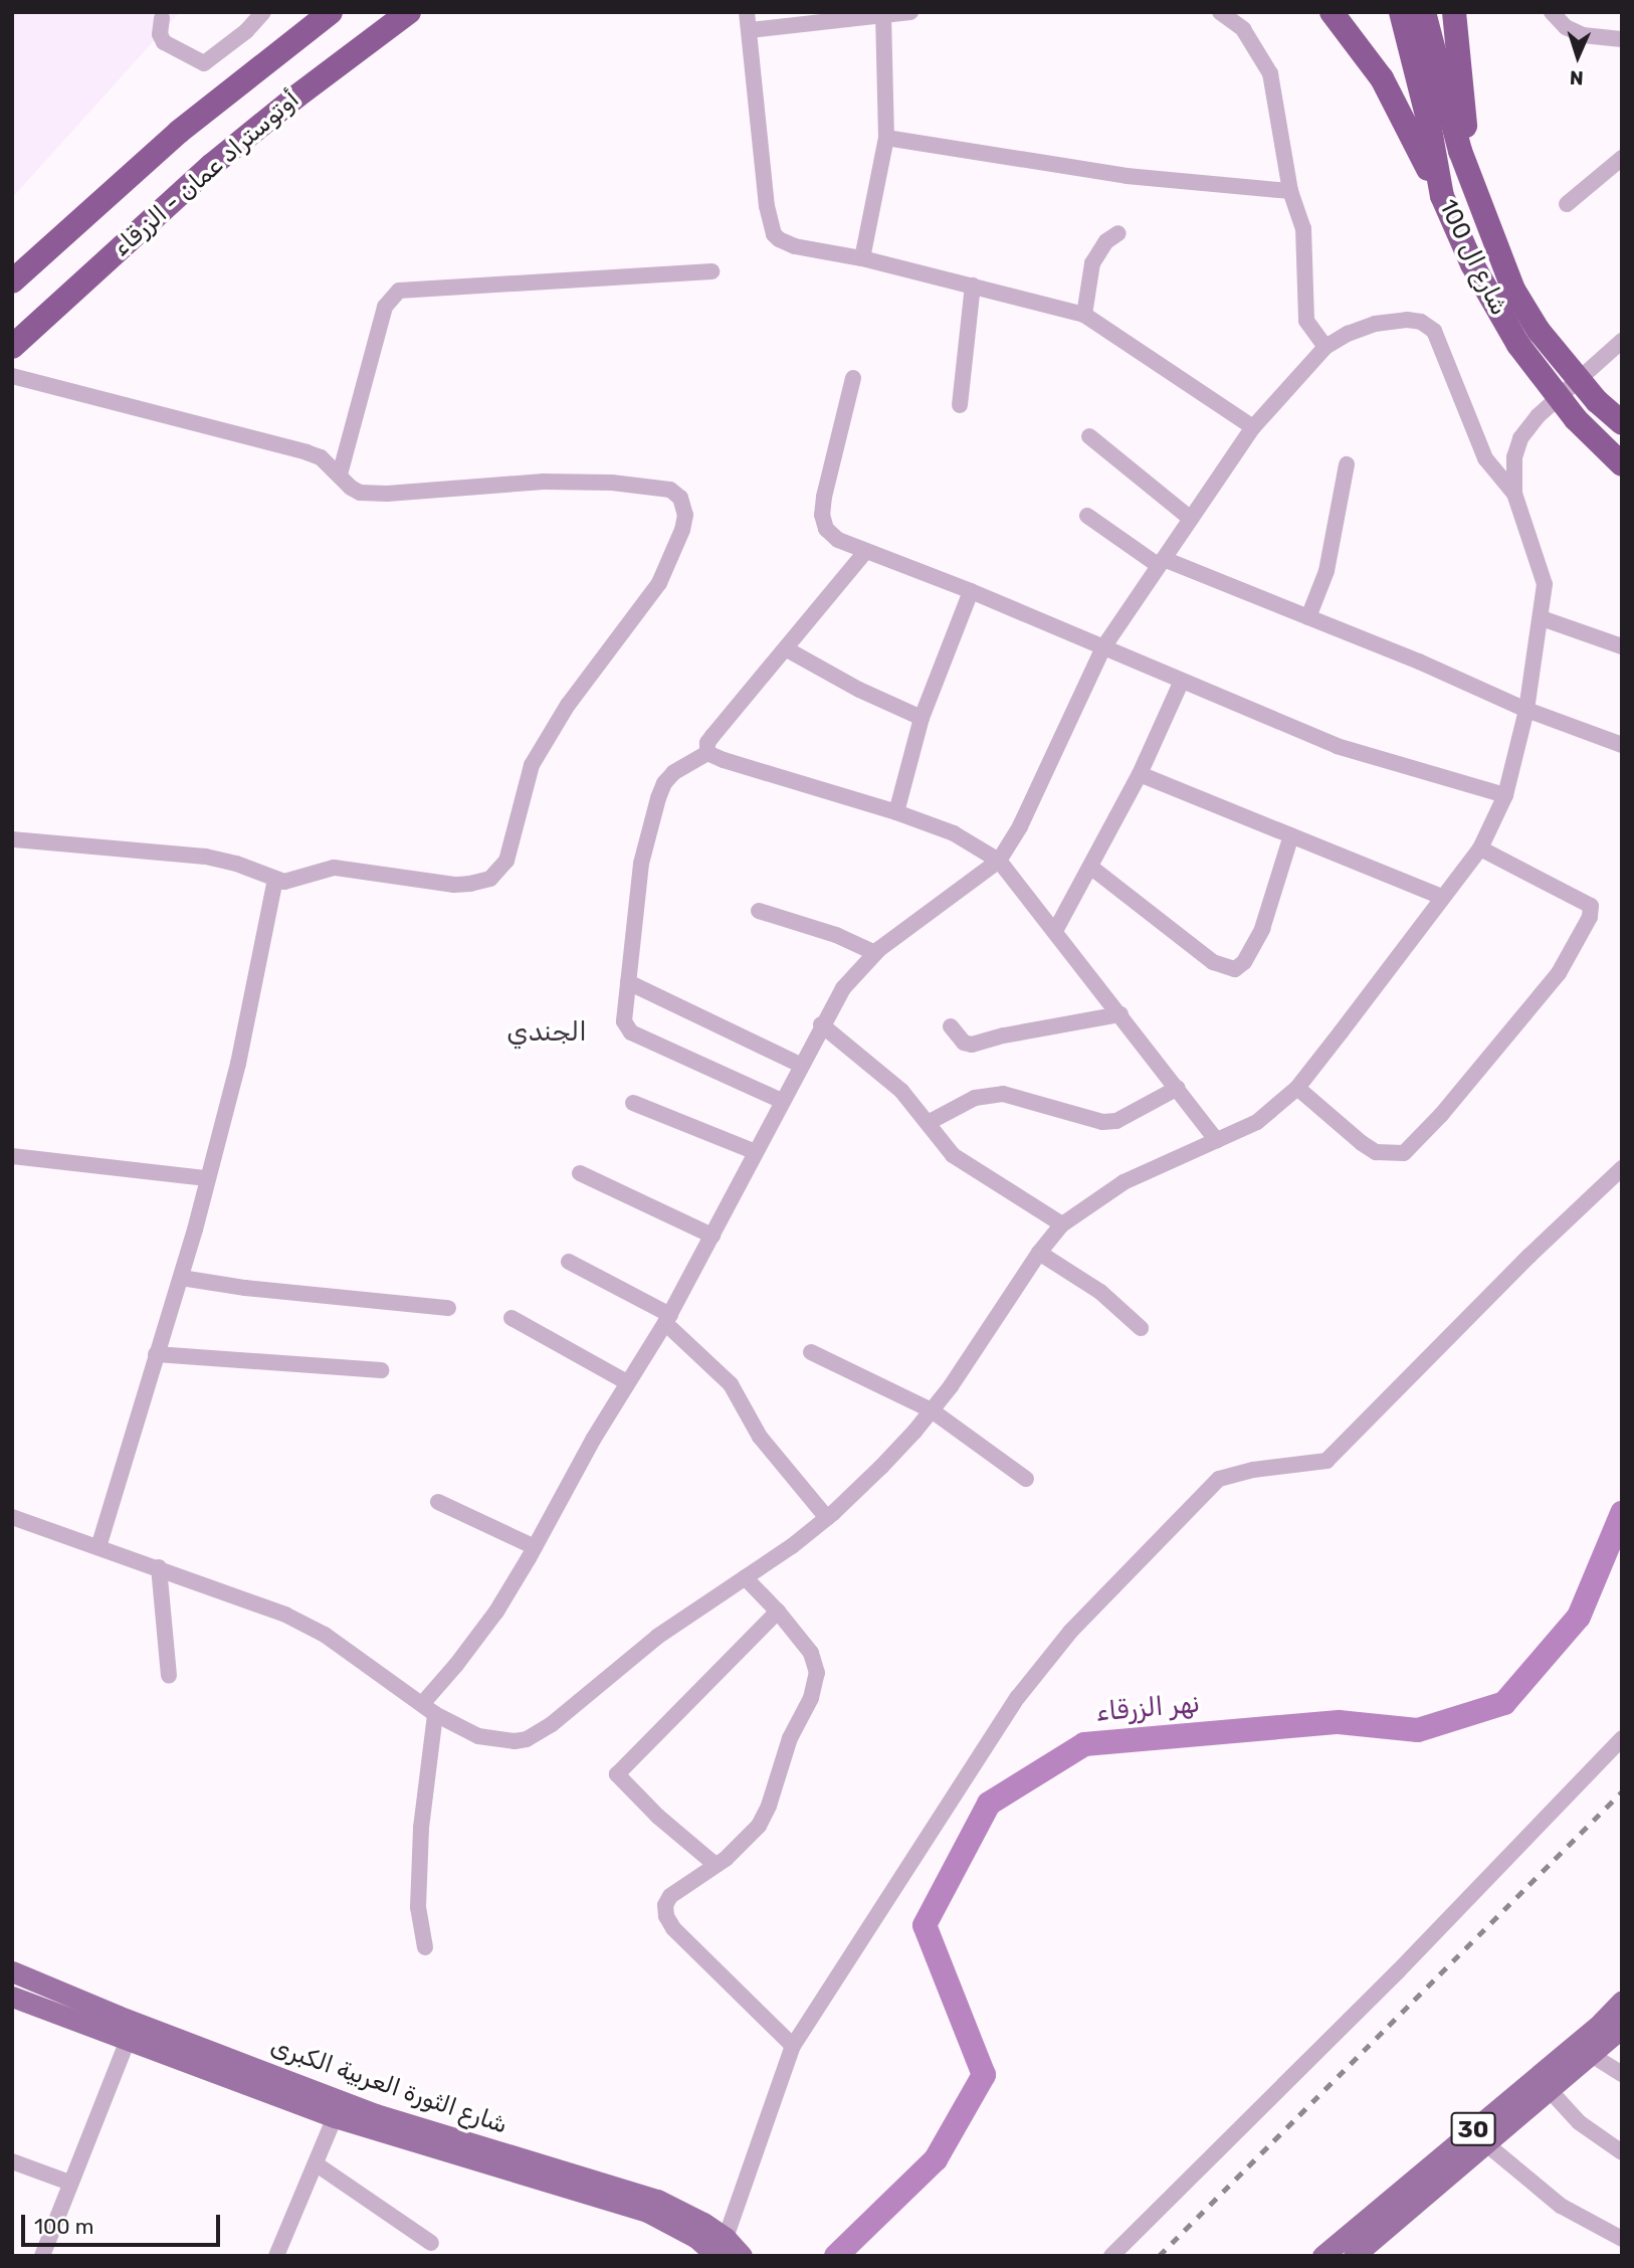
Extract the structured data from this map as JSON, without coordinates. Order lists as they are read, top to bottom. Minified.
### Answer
{"streets":{"highway":["أوتوستراد عمان - الزرقاء","شارع ال 100"],"main road":["شارع الثورة العربية الكبرى","30"]},"districts":["الجندي"],"water":["نهر الزرقاء"],"scale_bar":"100 m","north":"bottom"}
